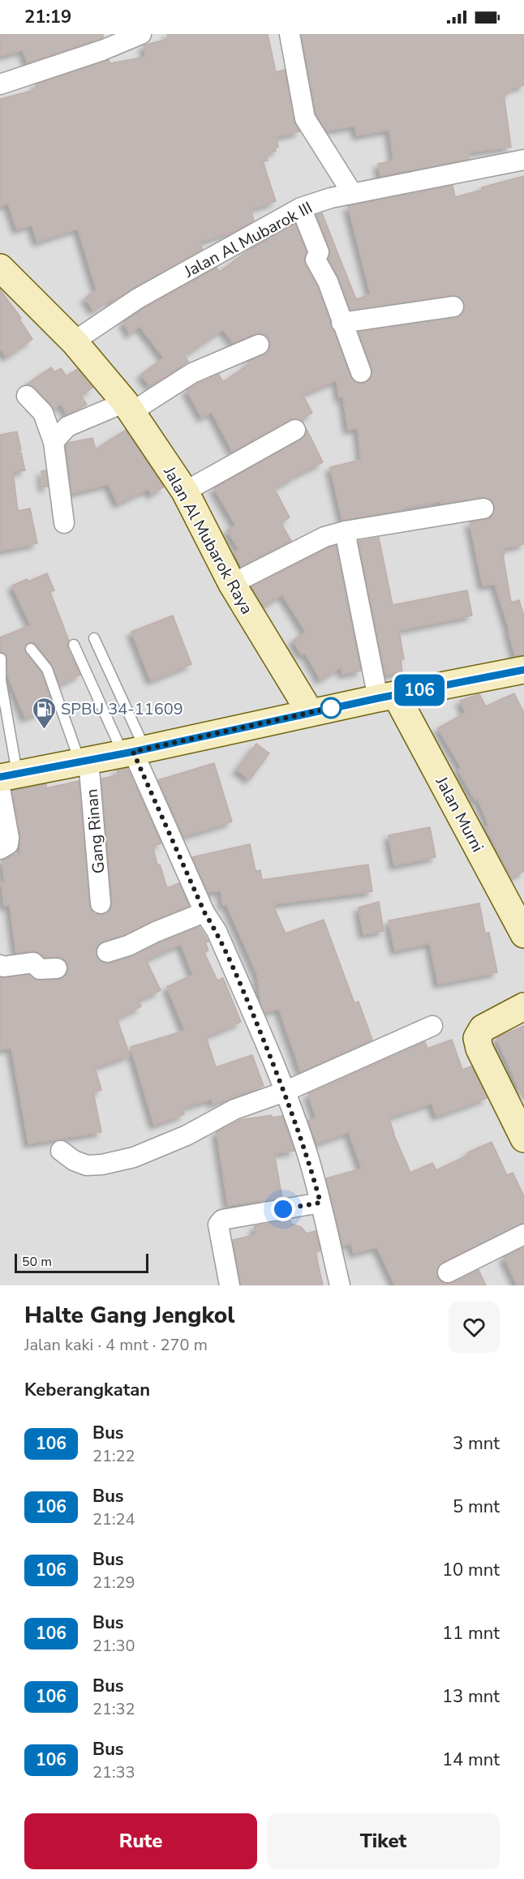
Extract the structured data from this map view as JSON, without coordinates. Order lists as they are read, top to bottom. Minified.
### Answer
{"streets":{"street":["Jalan Al Mubarok III","Jalan Al Mubarok Raya","Jalan Murni","Gang Rinan"]},"crossings":[["Jalan Al Mubarok III","Jalan Al Mubarok Raya"]],"places":{"fuel station":["SPBU 34-11609"]},"lines":["bus line 106"],"scale_bar":"50 m","page":{"status":"21:19","on_map":"106","scale":"50 m","heading":[["Halte Gang Jengkol","Jalan kaki · 4 mnt · 270 m"],"Keberangkatan"],"list":[{"mark":"106","name":"Bus","note":"21:22","value":"3 mnt"},{"mark":"106","name":"Bus","note":"21:24","value":"5 mnt"},{"mark":"106","name":"Bus","note":"21:29","value":"10 mnt"},{"mark":"106","name":"Bus","note":"21:30","value":"11 mnt"},{"mark":"106","name":"Bus","note":"21:32","value":"13 mnt"},{"mark":"106","name":"Bus","note":"21:33","value":"14 mnt"}],"buttons":["Rute","Tiket"]}}
